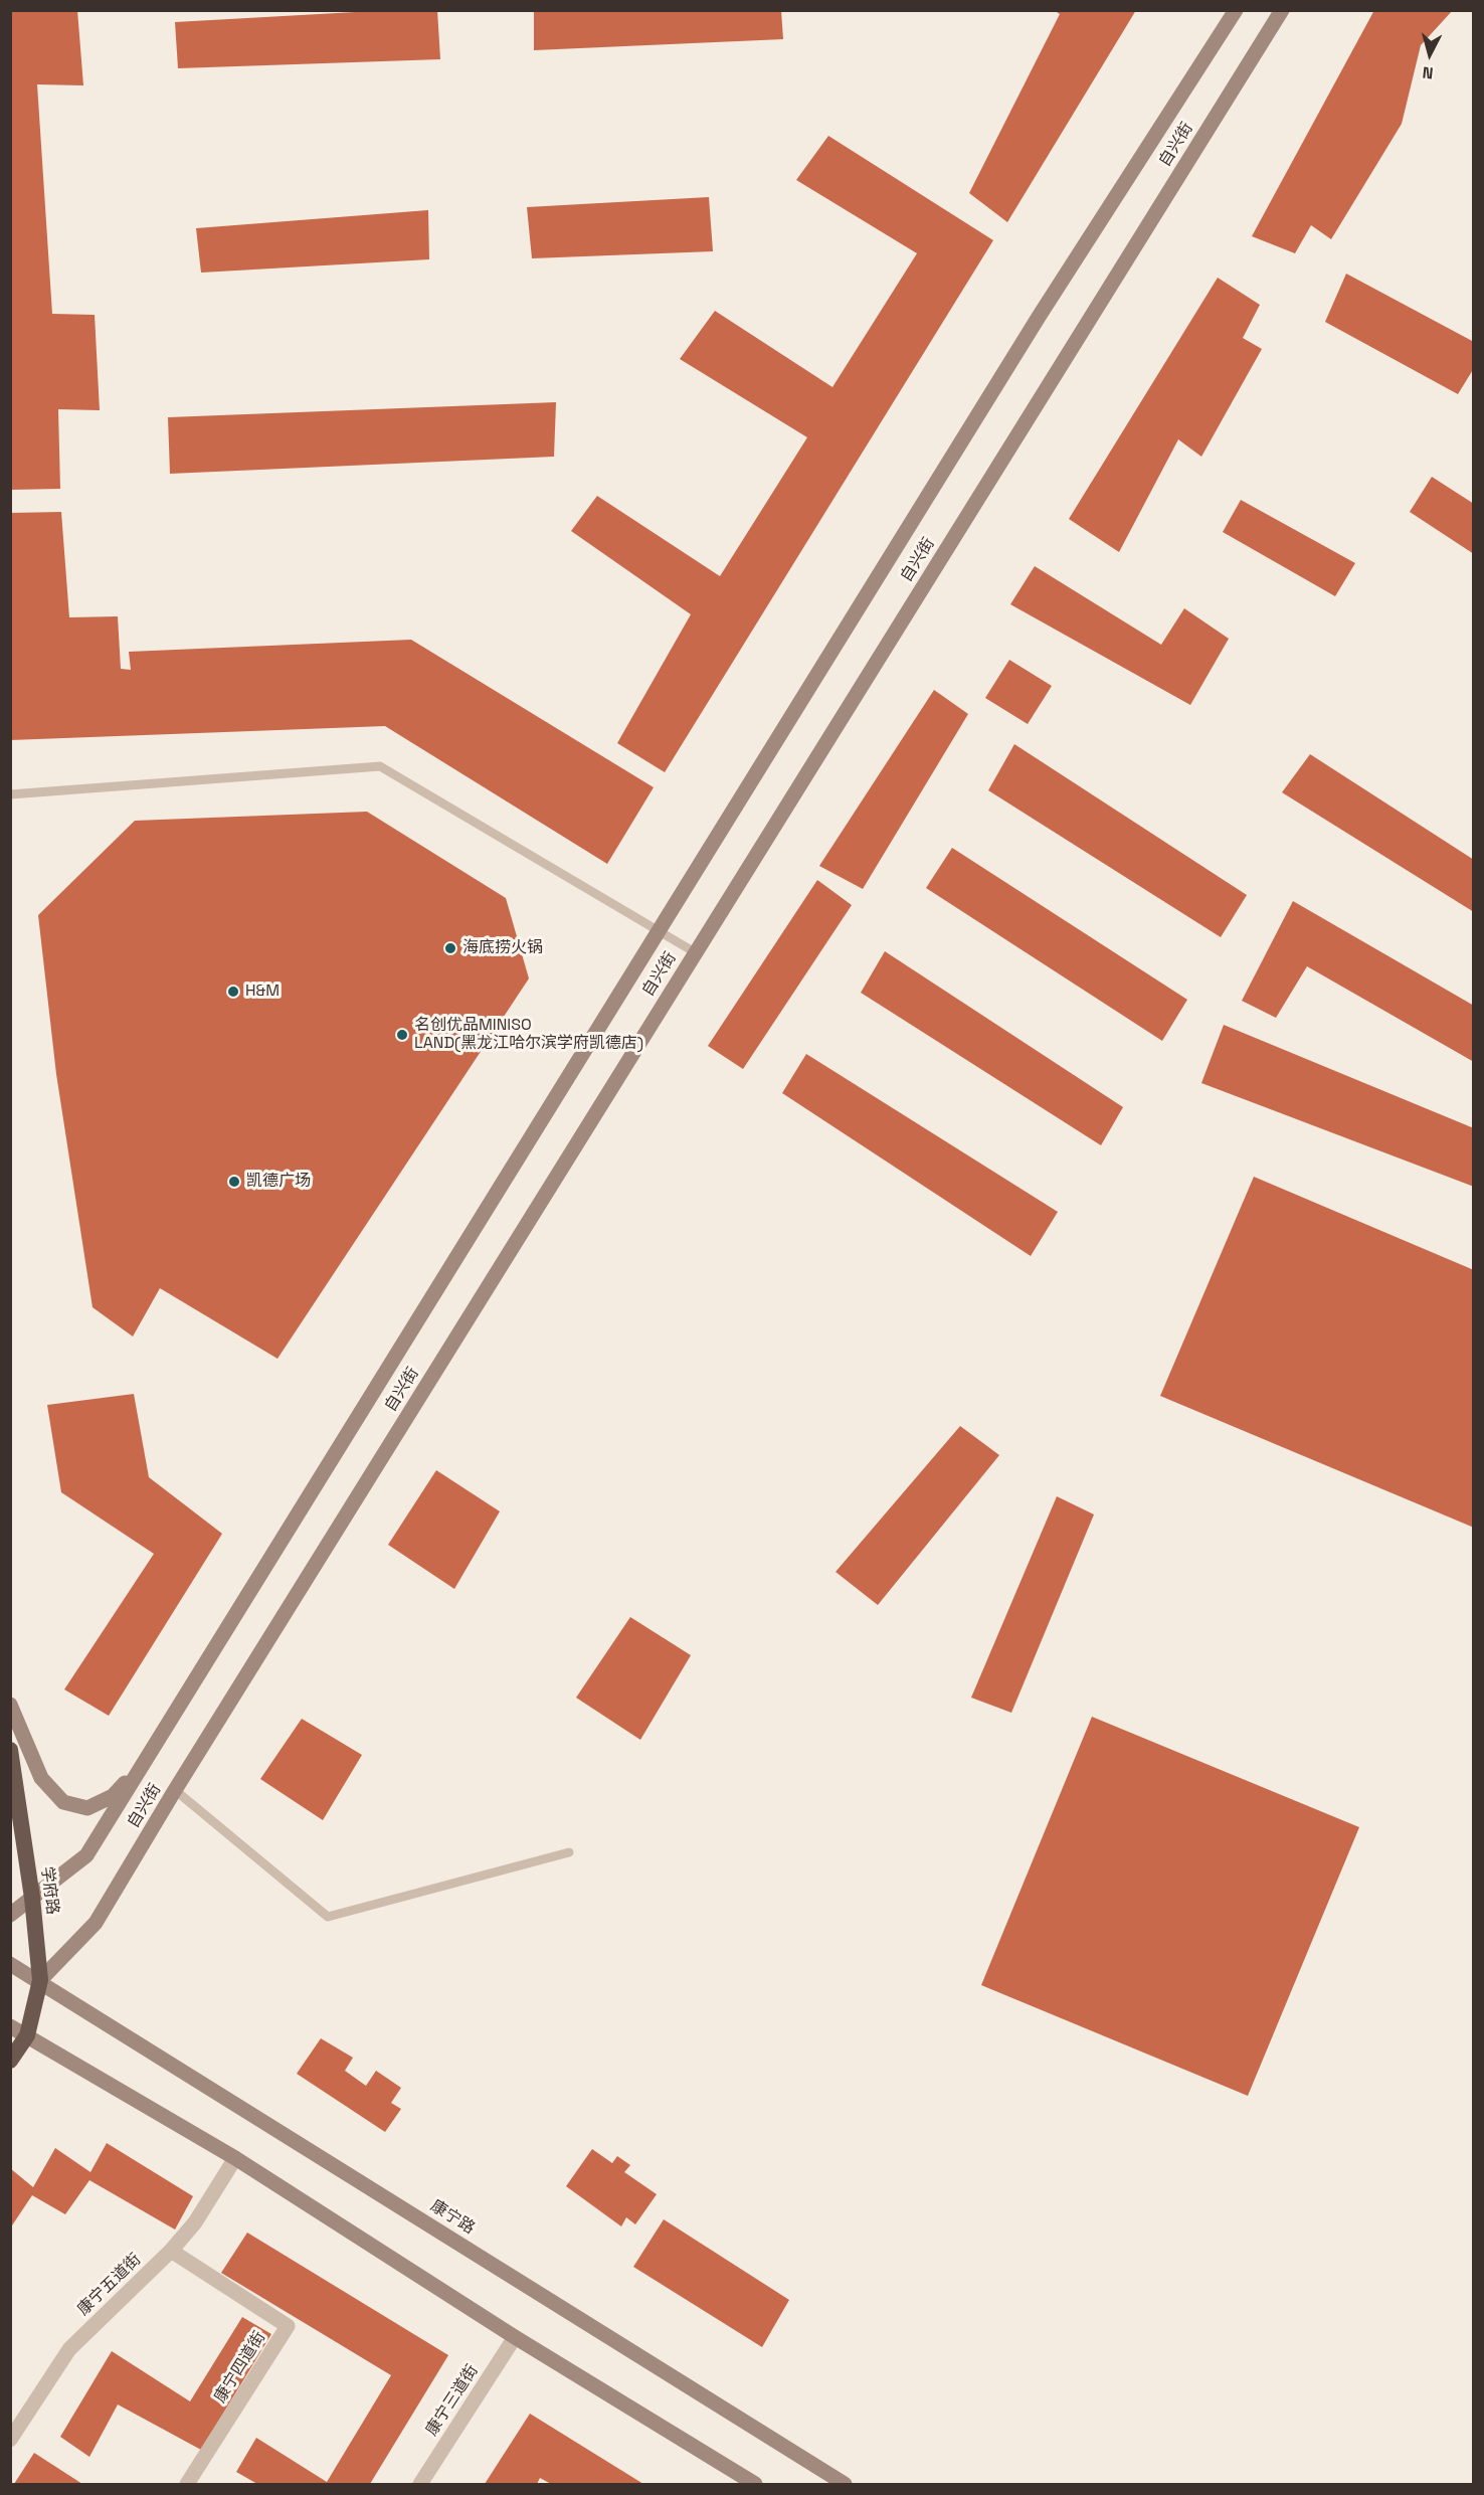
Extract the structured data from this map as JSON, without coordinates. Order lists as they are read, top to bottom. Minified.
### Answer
{"streets":{"highway":["学府路"],"main road":["自兴街","康宁路"],"street":["康宁五道街","康宁四道街","康宁三道街"]},"crossings":[["自兴街","学府路"],["自兴街","康宁路"],["学府路","康宁路"],["康宁五道街","康宁四道街"]],"places":["海底捞火锅","H&M","名创优品MINISO LAND(黑龙江哈尔滨学府凯德店)","凯德广场"],"north":"bottom"}
